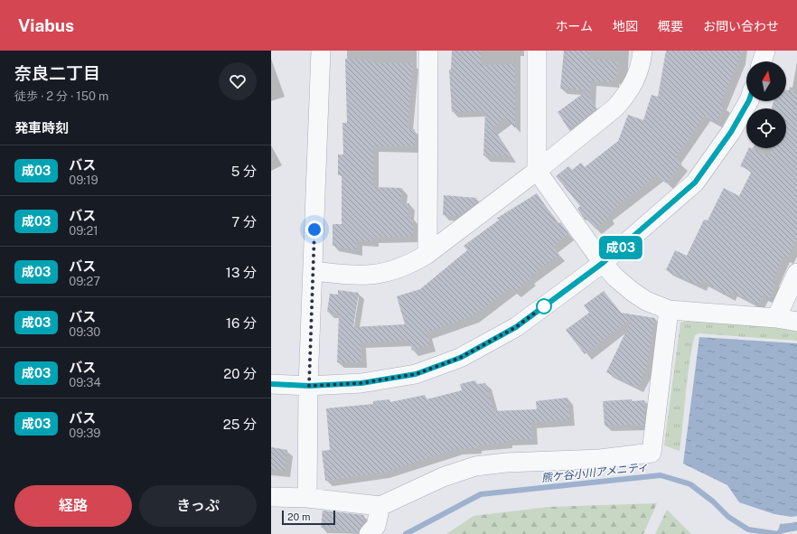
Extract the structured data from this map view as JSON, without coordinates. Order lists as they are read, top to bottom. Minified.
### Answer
{"water":["熊ケ谷小川アメニティ"],"lines":["bus line 成03"],"scale_bar":"20 m","north":"top","page":{"header":"Viabus","nav":["ホーム","地図","概要","お問い合わせ"],"heading":[["奈良二丁目","徒歩 · 2 分 · 150 m"],"発車時刻"],"on_map":"成03","list":[{"mark":"成03","name":"バス","note":"09:19","value":"5 分"},{"mark":"成03","name":"バス","note":"09:21","value":"7 分"},{"mark":"成03","name":"バス","note":"09:27","value":"13 分"},{"mark":"成03","name":"バス","note":"09:30","value":"16 分"},{"mark":"成03","name":"バス","note":"09:34","value":"20 分"},{"mark":"成03","name":"バス","note":"09:39","value":"25 分"}],"buttons":["経路","きっぷ"],"scale":"20 m"}}
